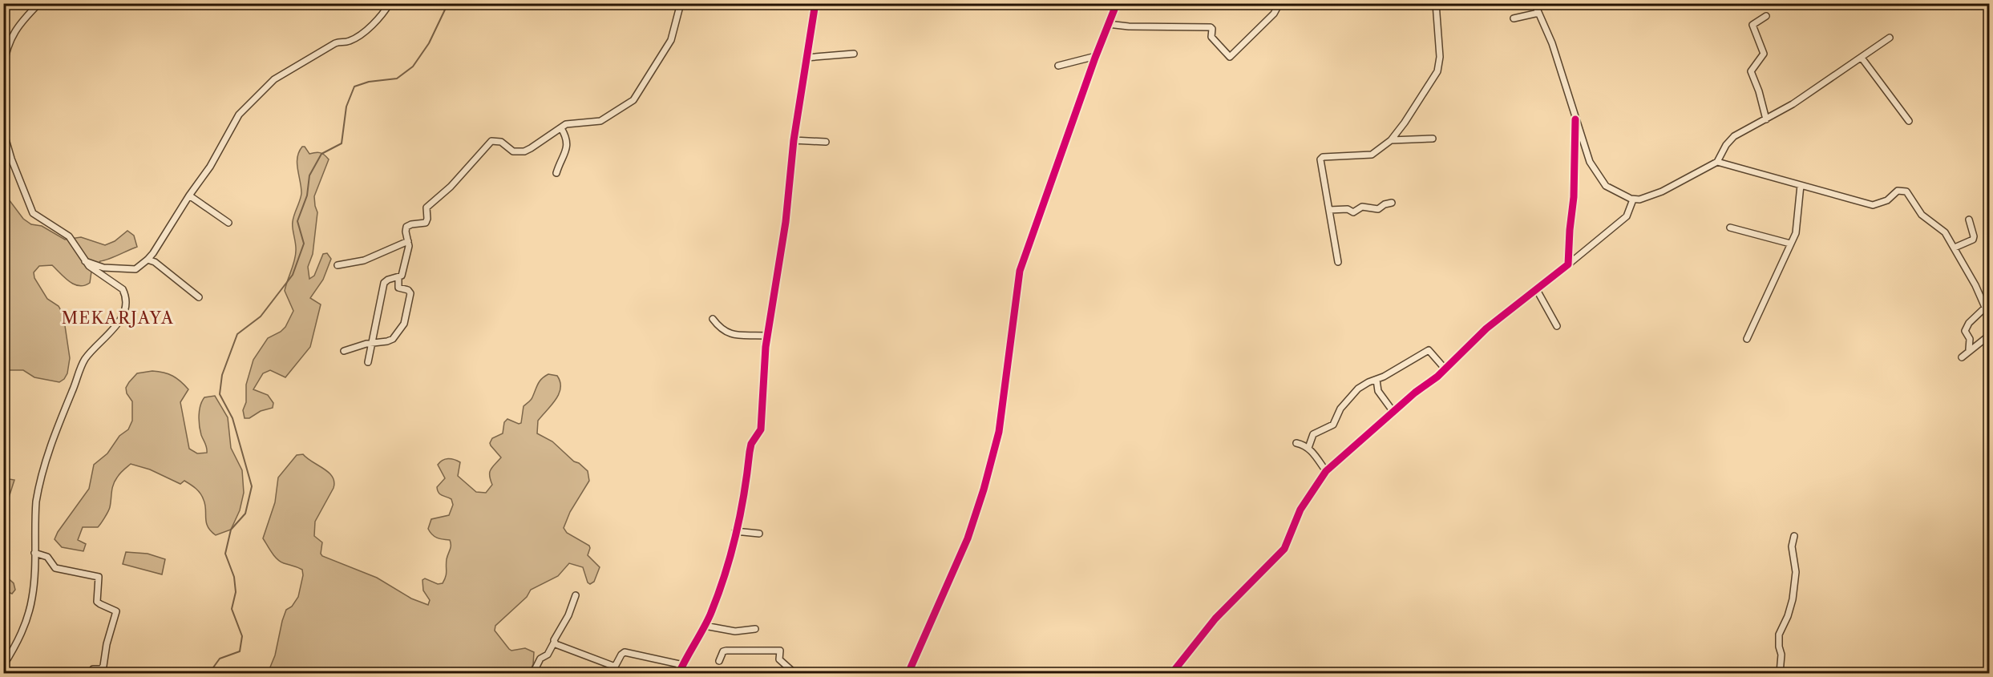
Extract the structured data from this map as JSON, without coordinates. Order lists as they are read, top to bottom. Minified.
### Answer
{"districts":["MEKARJAYA"]}
